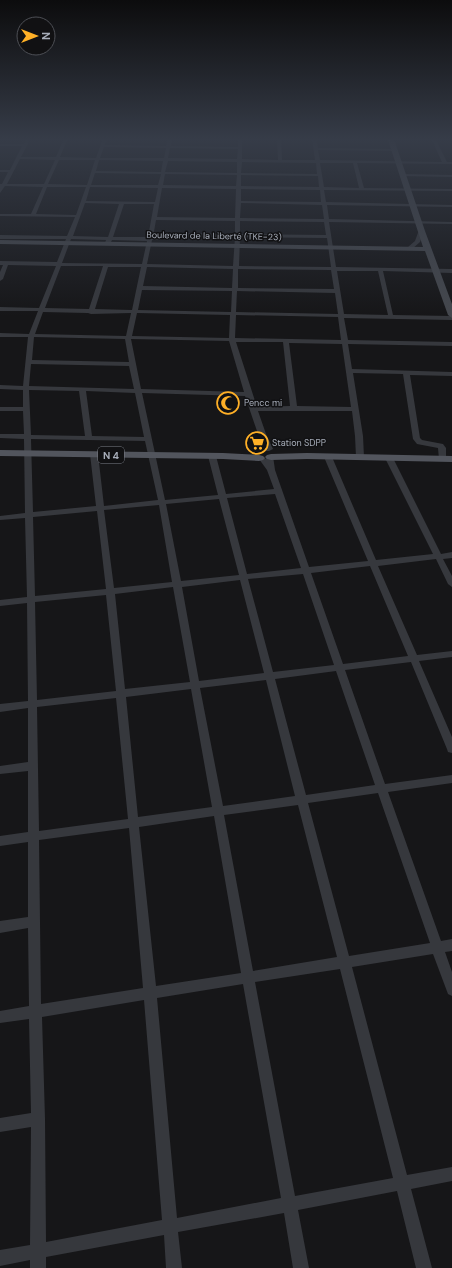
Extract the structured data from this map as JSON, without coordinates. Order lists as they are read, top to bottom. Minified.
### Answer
{"streets":{"main road":["N 4"],"street":["Boulevard de la Liberté (TKE-23)"]},"places":{"mosque":["Pencc mi"],"supermarket":["Station SDPP"]},"north":"right"}
